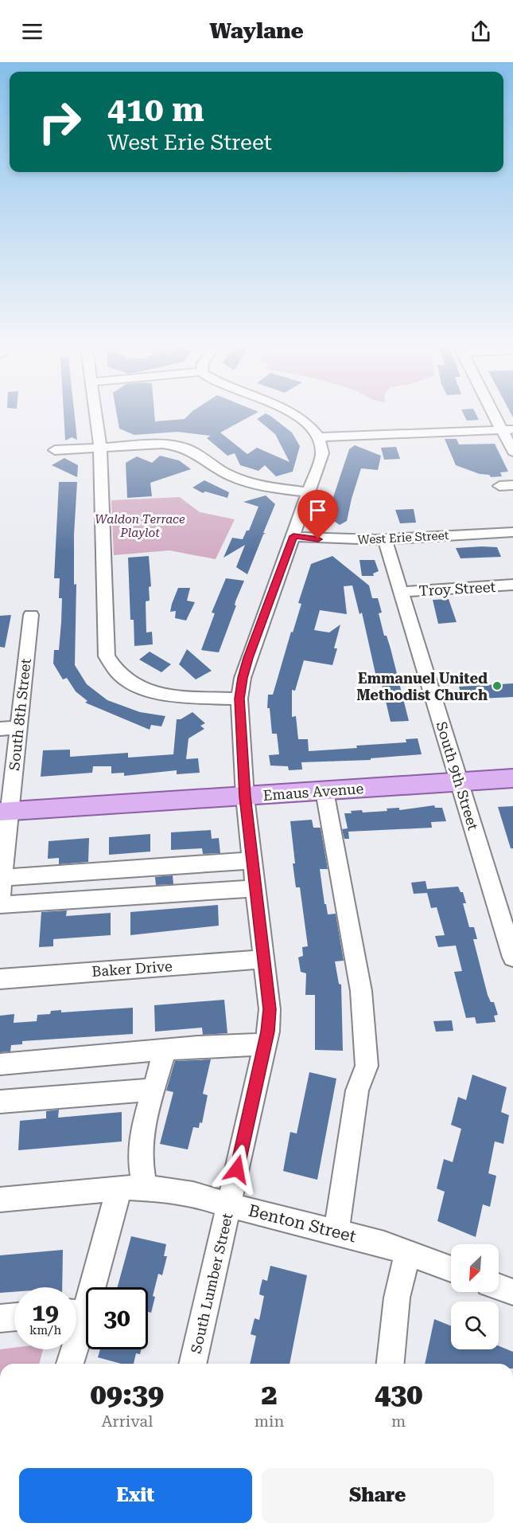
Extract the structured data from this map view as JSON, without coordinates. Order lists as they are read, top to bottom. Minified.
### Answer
{"streets":{"main road":["Emaus Avenue"],"street":["West Erie Street","Troy Street","South 8th Street","South 9th Street","Baker Drive","Benton Street","South Lumber Street"]},"crossings":[["West Erie Street","South 9th Street"],["West Erie Street","South Lumber Street"],["Troy Street","South 9th Street"],["South 8th Street","Emaus Avenue"],["South 9th Street","Emaus Avenue"],["Emaus Avenue","South Lumber Street"],["Baker Drive","South Lumber Street"],["Benton Street","South Lumber Street"]],"parks":["Waldon Terrace Playlot"],"places":["Emmanuel United Methodist Church"],"north":"bottom left","page":{"header":"Waylane","turn":["410 m","West Erie Street"],"speed":"19 km/h","limit":"30","eta":["09:39","Arrival","2","min","430","m"],"buttons":["Exit","Share"]}}
